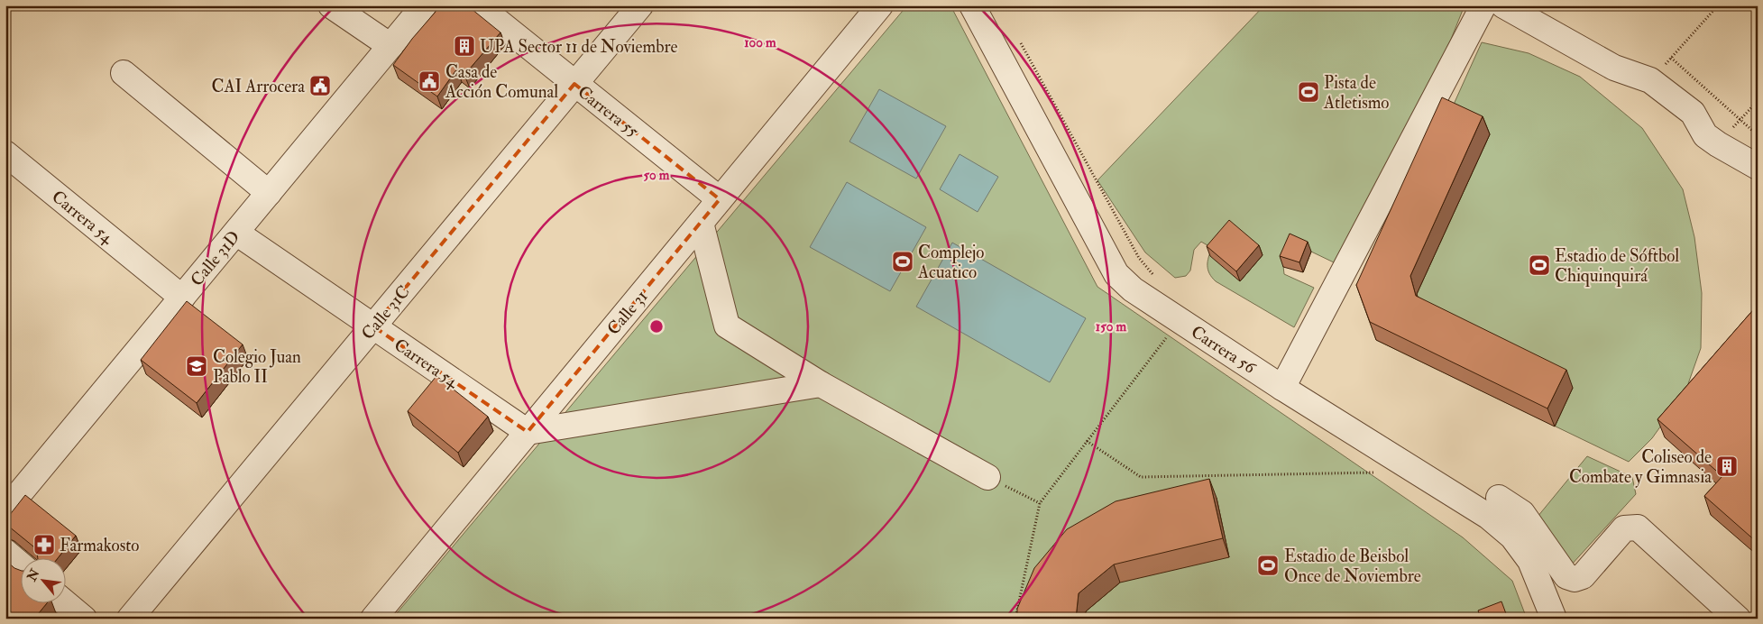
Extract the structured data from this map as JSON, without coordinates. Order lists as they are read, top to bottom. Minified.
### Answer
{"streets":{"street":["Carrera 55","Carrera 54","Calle 31D","Calle 31C","Calle 31","Carrera 56"]},"crossings":[["Carrera 55","Calle 31C"],["Carrera 55","Calle 31"],["Carrera 54","Calle 31D"],["Carrera 54","Calle 31C"],["Carrera 54","Calle 31"]],"places":{"building":["UPA Sector 11 de Noviembre","Coliseo de Combate y Gimnasia"],"public building":["Casa de Acción Comunal","CAI Arrocera"],"sports":["Pista de Atletismo","Complejo Acuatico","Estadio de Sóftbol Chiquinquirá","Estadio de Beisbol Once de Noviembre"],"school or university":["Colegio Juan Pablo II"],"pharmacy":["Farmakosto"]},"north":"top left","rings":["100 m","50 m","150 m"]}
